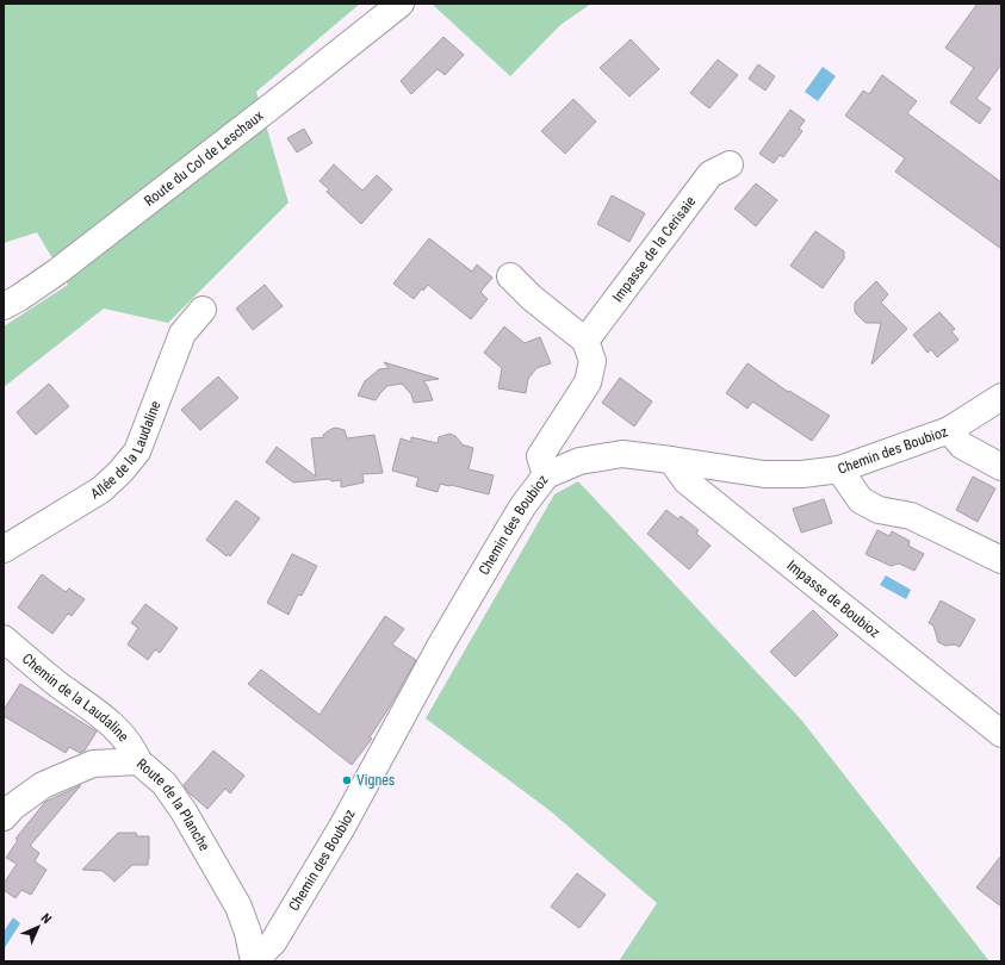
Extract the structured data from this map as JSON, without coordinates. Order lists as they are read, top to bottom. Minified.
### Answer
{"streets":{"street":["Route du Col de Leschaux","Impasse de la Cerisaie","Allée de la Laudaline","Chemin des Boubioz","Impasse de Boubioz","Chemin de la Laudaline","Route de la Planche"]},"crossings":[["Chemin des Boubioz","Impasse de Boubioz"],["Chemin des Boubioz","Route de la Planche"],["Chemin de la Laudaline","Route de la Planche"]],"places":["Vignes"],"north":"top right"}
